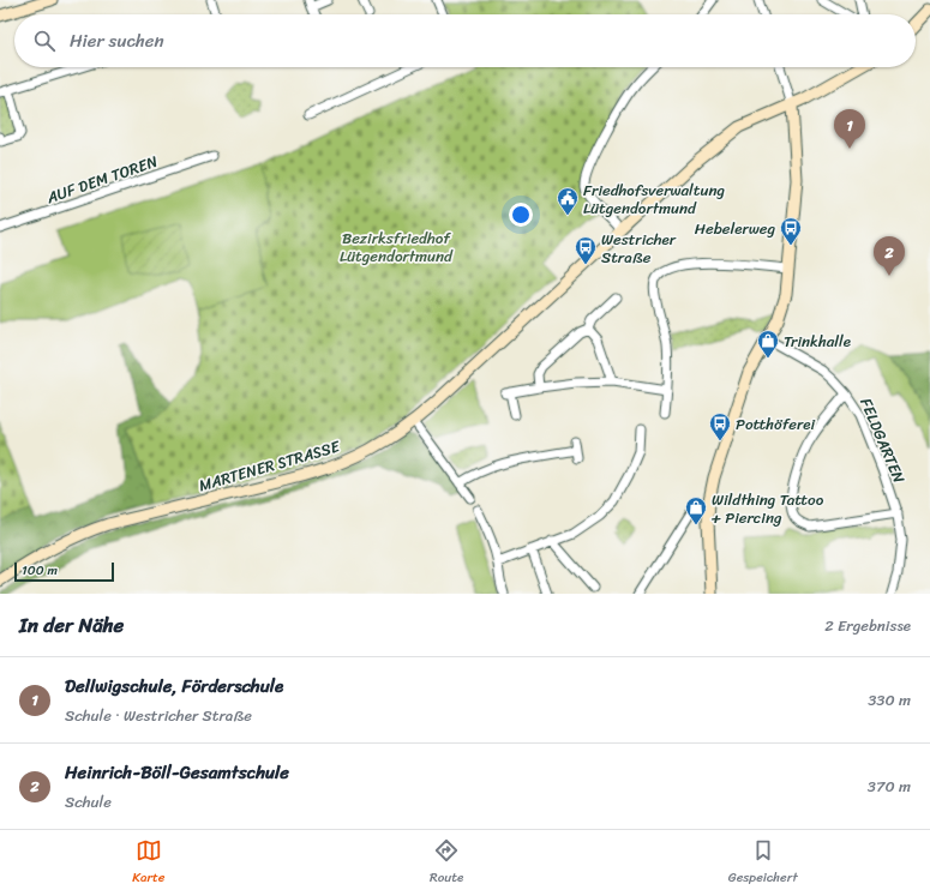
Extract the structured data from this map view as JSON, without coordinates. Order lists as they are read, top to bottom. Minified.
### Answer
{"streets":{"street":["AUF DEM TOREN","FELDGARTEN","MARTENER STRASSE"]},"parks":["Bezirksfriedhof Lütgendortmund"],"places":{"public building":["Friedhofsverwaltung Lütgendortmund"],"bus stop":["Hebelerweg","Westricher Straße","Potthöferei"],"shop":["Trinkhalle","Wildthing Tattoo + Piercing"]},"scale_bar":"100 m","page":{"search":"Hier suchen","pins":["1","2"],"scale":"100 m","heading":["In der Nähe","2 Ergebnisse"],"list":[{"mark":"1","name":"Dellwigschule, Förderschule","note":"Schule · Westricher Straße","value":"330 m"},{"mark":"2","name":"Heinrich-Böll-Gesamtschule","note":"Schule","value":"370 m"}],"nav":["Karte","Route","Gespeichert"]}}
